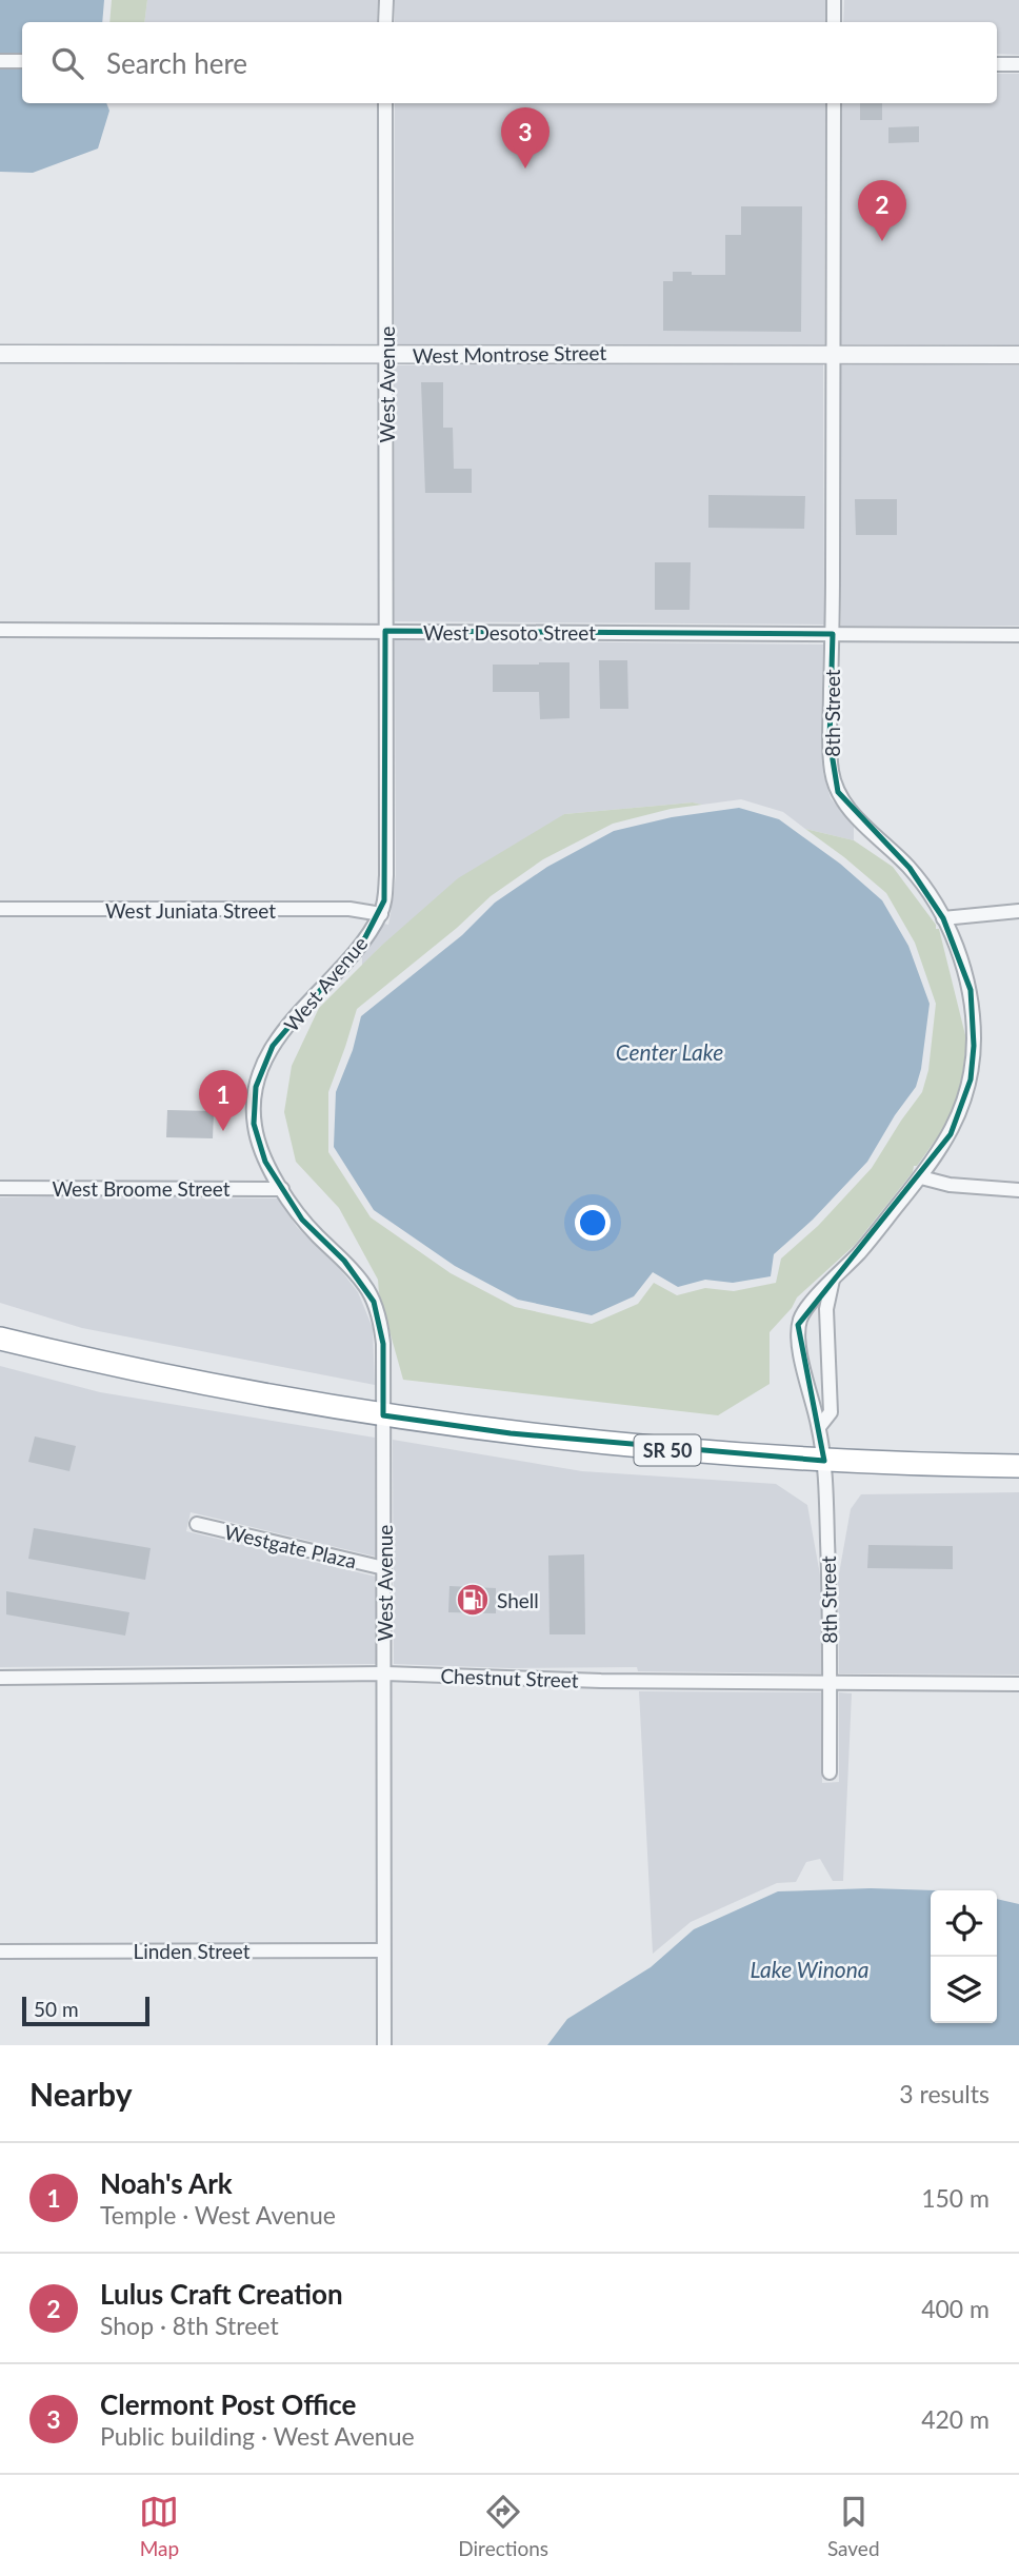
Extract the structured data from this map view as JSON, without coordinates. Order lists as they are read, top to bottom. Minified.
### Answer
{"streets":{"highway":["SR 50"],"street":["West Montrose Street","West Avenue","West Desoto Street","8th Street","West Juniata Street","West Broome Street","Westgate Plaza","Chestnut Street","Linden Street"]},"crossings":[["West Montrose Street","West Avenue"],["West Montrose Street","8th Street"],["West Avenue","West Desoto Street"],["West Avenue","West Juniata Street"],["West Avenue","West Broome Street"],["West Avenue","SR 50"],["West Avenue","Westgate Plaza"],["West Avenue","Chestnut Street"],["West Avenue","Linden Street"],["West Desoto Street","8th Street"],["8th Street","SR 50"],["8th Street","Chestnut Street"]],"water":["Center Lake","Lake Winona"],"places":{"fuel station":["Shell"]},"scale_bar":"50 m","page":{"search":"Search here","pins":["3","2","1"],"scale":"50 m","heading":["Nearby","3 results"],"list":[{"mark":"1","name":"Noah's Ark","note":"Temple · West Avenue","value":"150 m"},{"mark":"2","name":"Lulus Craft Creation","note":"Shop · 8th Street","value":"400 m"},{"mark":"3","name":"Clermont Post Office","note":"Public building · West Avenue","value":"420 m"}],"nav":["Map","Directions","Saved"]}}
